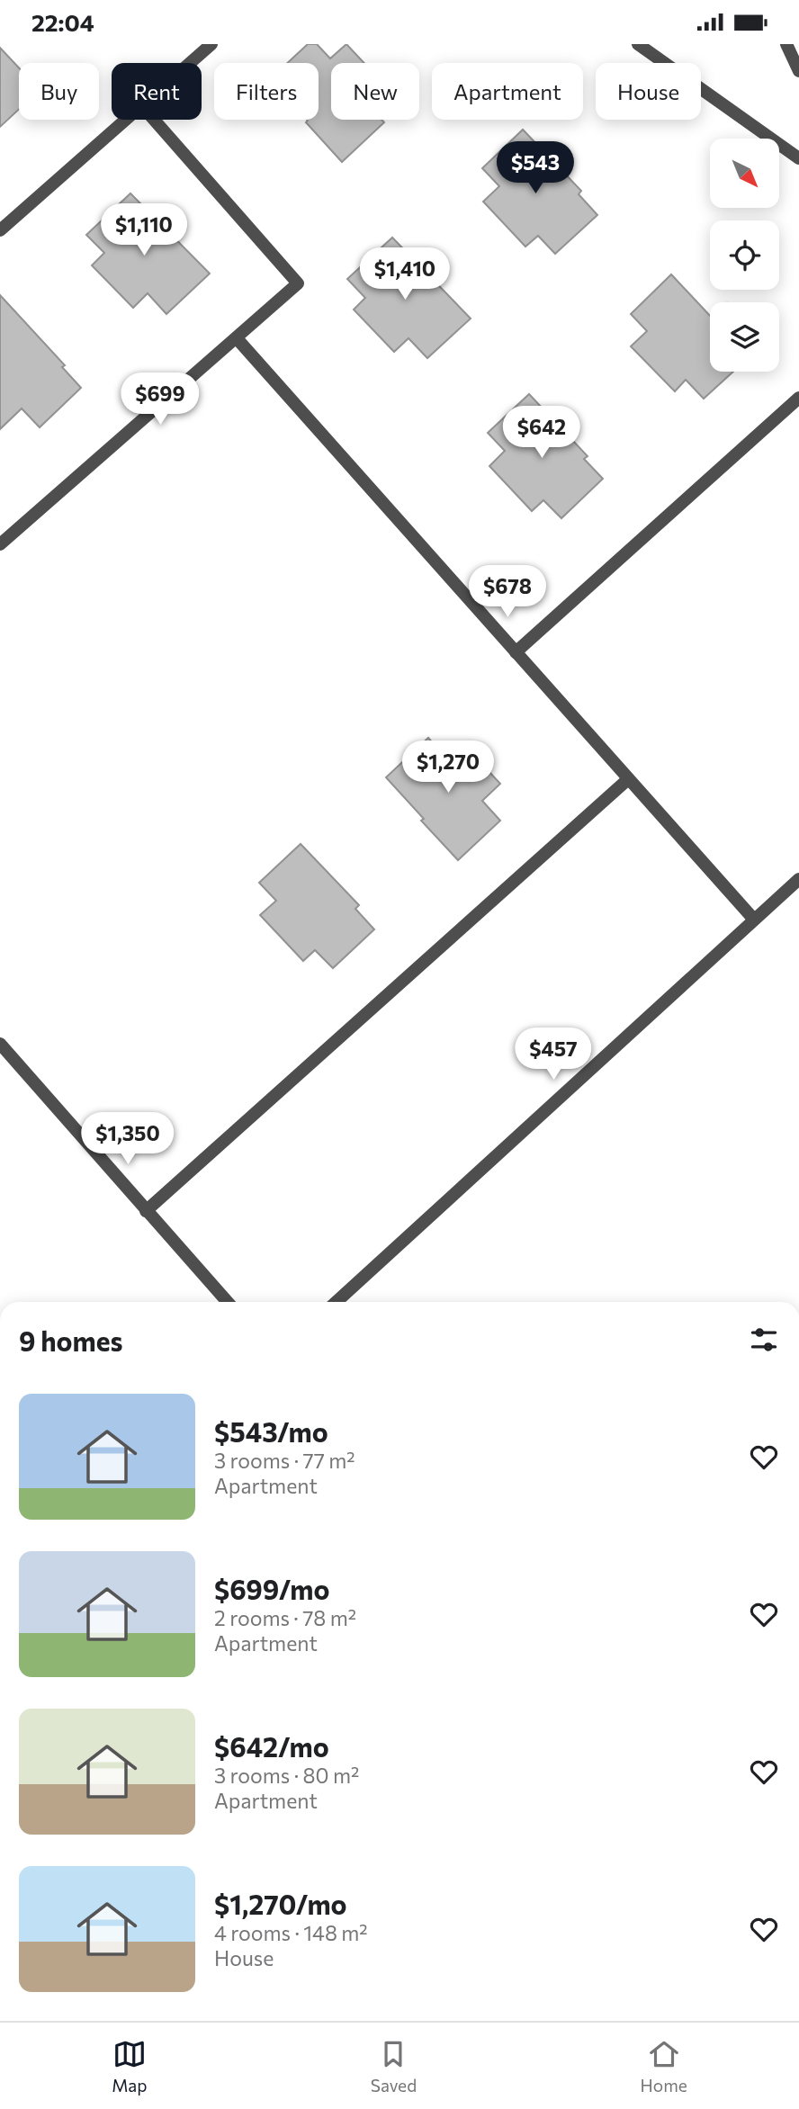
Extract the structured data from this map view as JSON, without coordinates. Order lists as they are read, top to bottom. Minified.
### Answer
{"north":"bottom right","page":{"status":"22:04","chip":["Buy","Rent","Filters","New","Apartment","House"],"price":["$543","$1,110","$1,410","$699","$642","$678","$1,270","$457","$1,350"],"heading":"9 homes","list":[{"name":"$543/mo","note":"3 rooms · 77 m² · Apartment"},{"name":"$699/mo","note":"2 rooms · 78 m² · Apartment"},{"name":"$642/mo","note":"3 rooms · 80 m² · Apartment"},{"name":"$1,270/mo","note":"4 rooms · 148 m² · House"}],"tabs":["Map","Saved","Home"]}}
